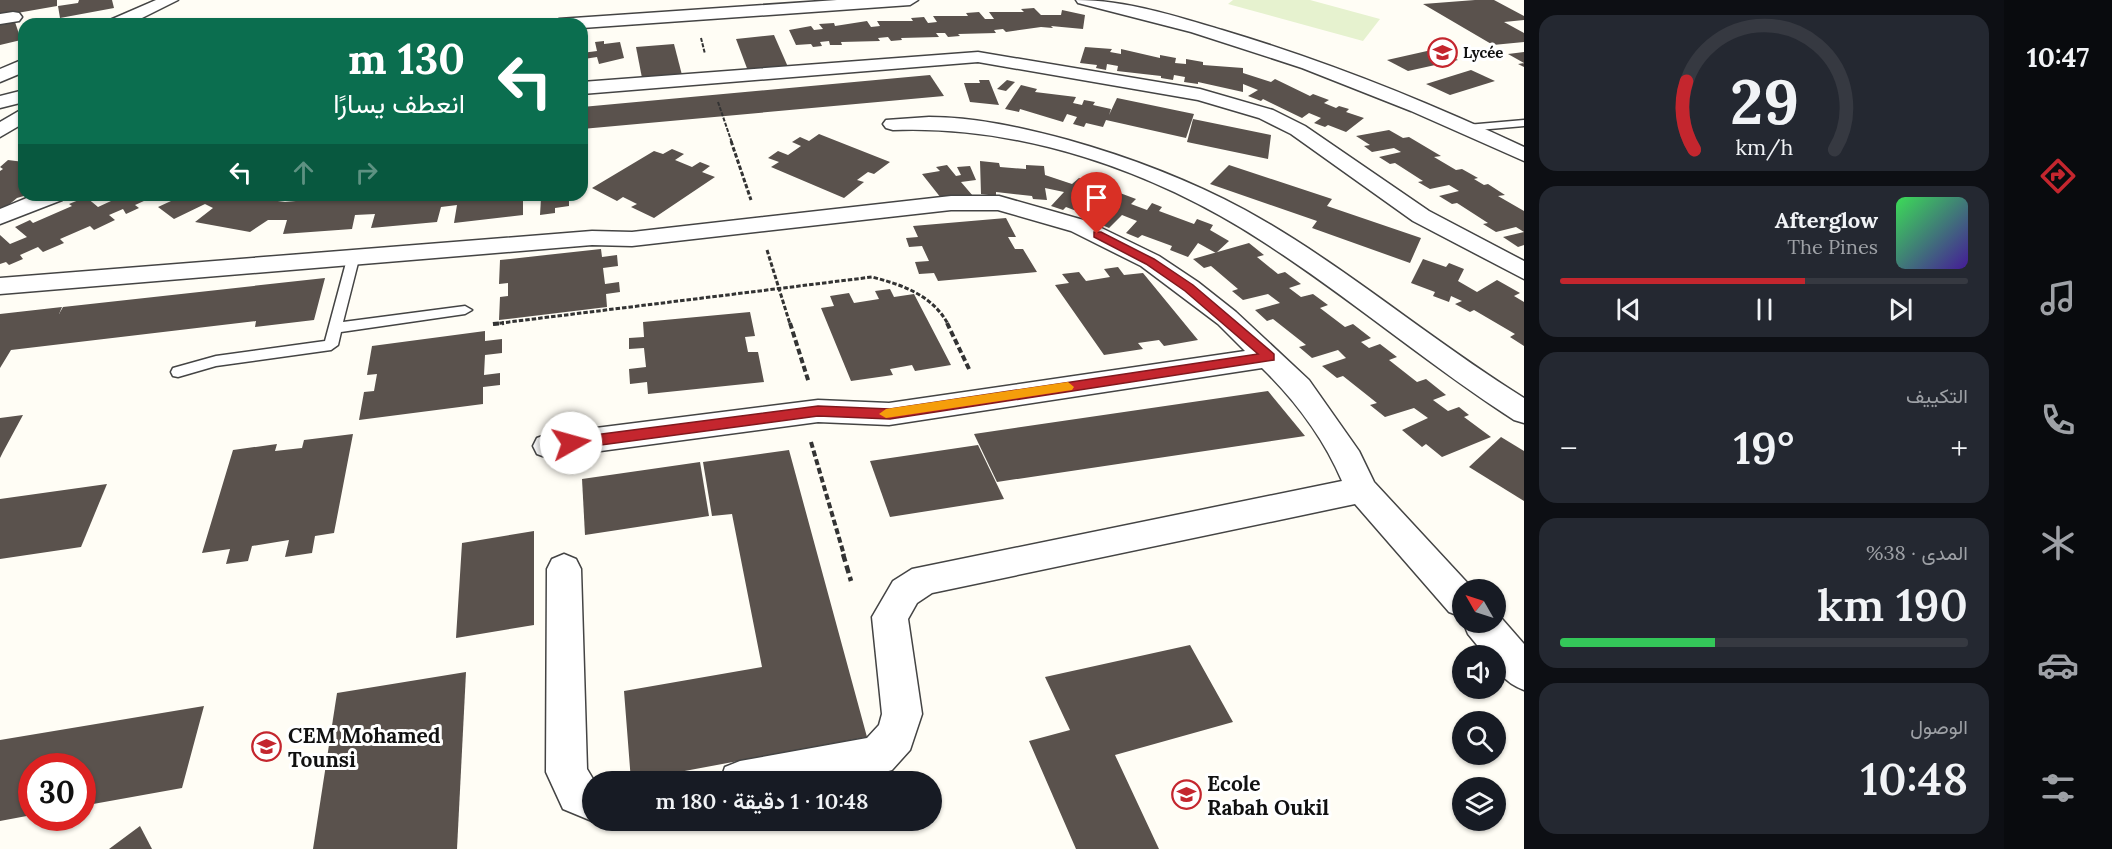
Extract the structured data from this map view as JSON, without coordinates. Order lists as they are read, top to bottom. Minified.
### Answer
{"places":{"school or university":["Lycée","CEM Mohamed Tounsi","Ecole Rabah Oukil"]},"north":"top left","page":{"tabs":"10:47","turn":["130 m","انعطف يسارًا"],"song":["Afterglow","The Pines"],"tile":["التكييف",["المدى · 38%","190 km"],["الوصول","10:48"]],"heat":["−","19°","+"],"limit":"30","trip":"10:48 · 1 دقيقة · 180 m","gauge":["29","km/h"]}}
